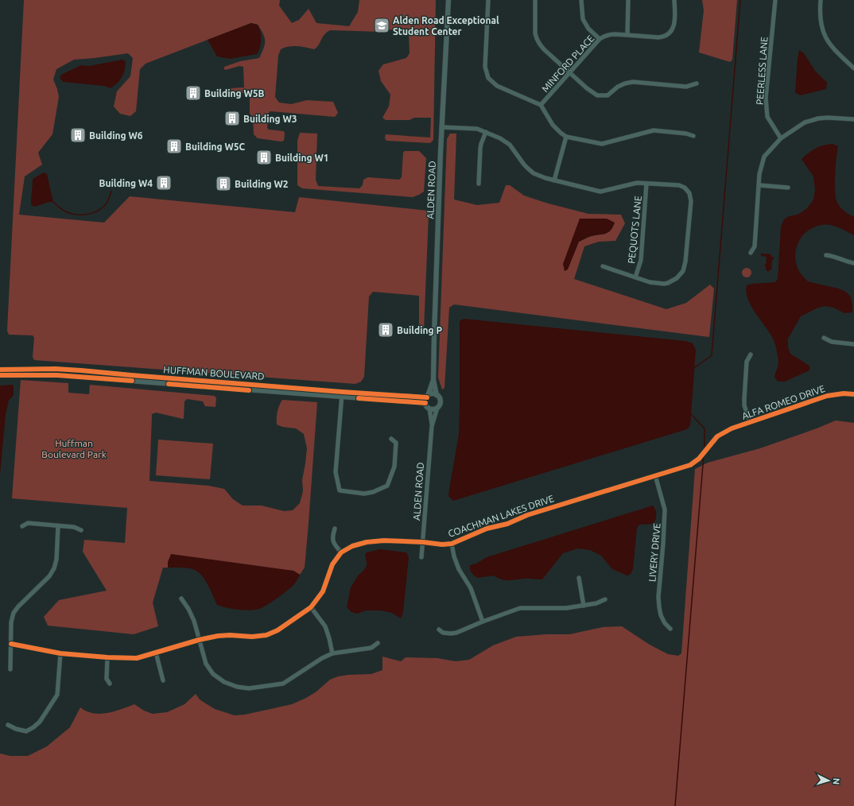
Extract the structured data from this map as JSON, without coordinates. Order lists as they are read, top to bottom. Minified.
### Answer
{"streets":{"street":["MINFORD PLACE","PEERLESS LANE","ALDEN ROAD","PEQUOTS LANE","HUFFMAN BOULEVARD","ALFA ROMEO DRIVE","COACHMAN LAKES DRIVE","LIVERY DRIVE"]},"crossings":[["ALDEN ROAD","HUFFMAN BOULEVARD"],["ALDEN ROAD","COACHMAN LAKES DRIVE"],["ALFA ROMEO DRIVE","COACHMAN LAKES DRIVE"],["COACHMAN LAKES DRIVE","LIVERY DRIVE"]],"parks":["Huffman Boulevard Park"],"places":{"school or university":["Alden Road Exceptional Student Center"],"building":["Building W5B","Building W3","Building W6","Building W5C","Building W1","Building W4","Building W2","Building P"]},"north":"right"}
